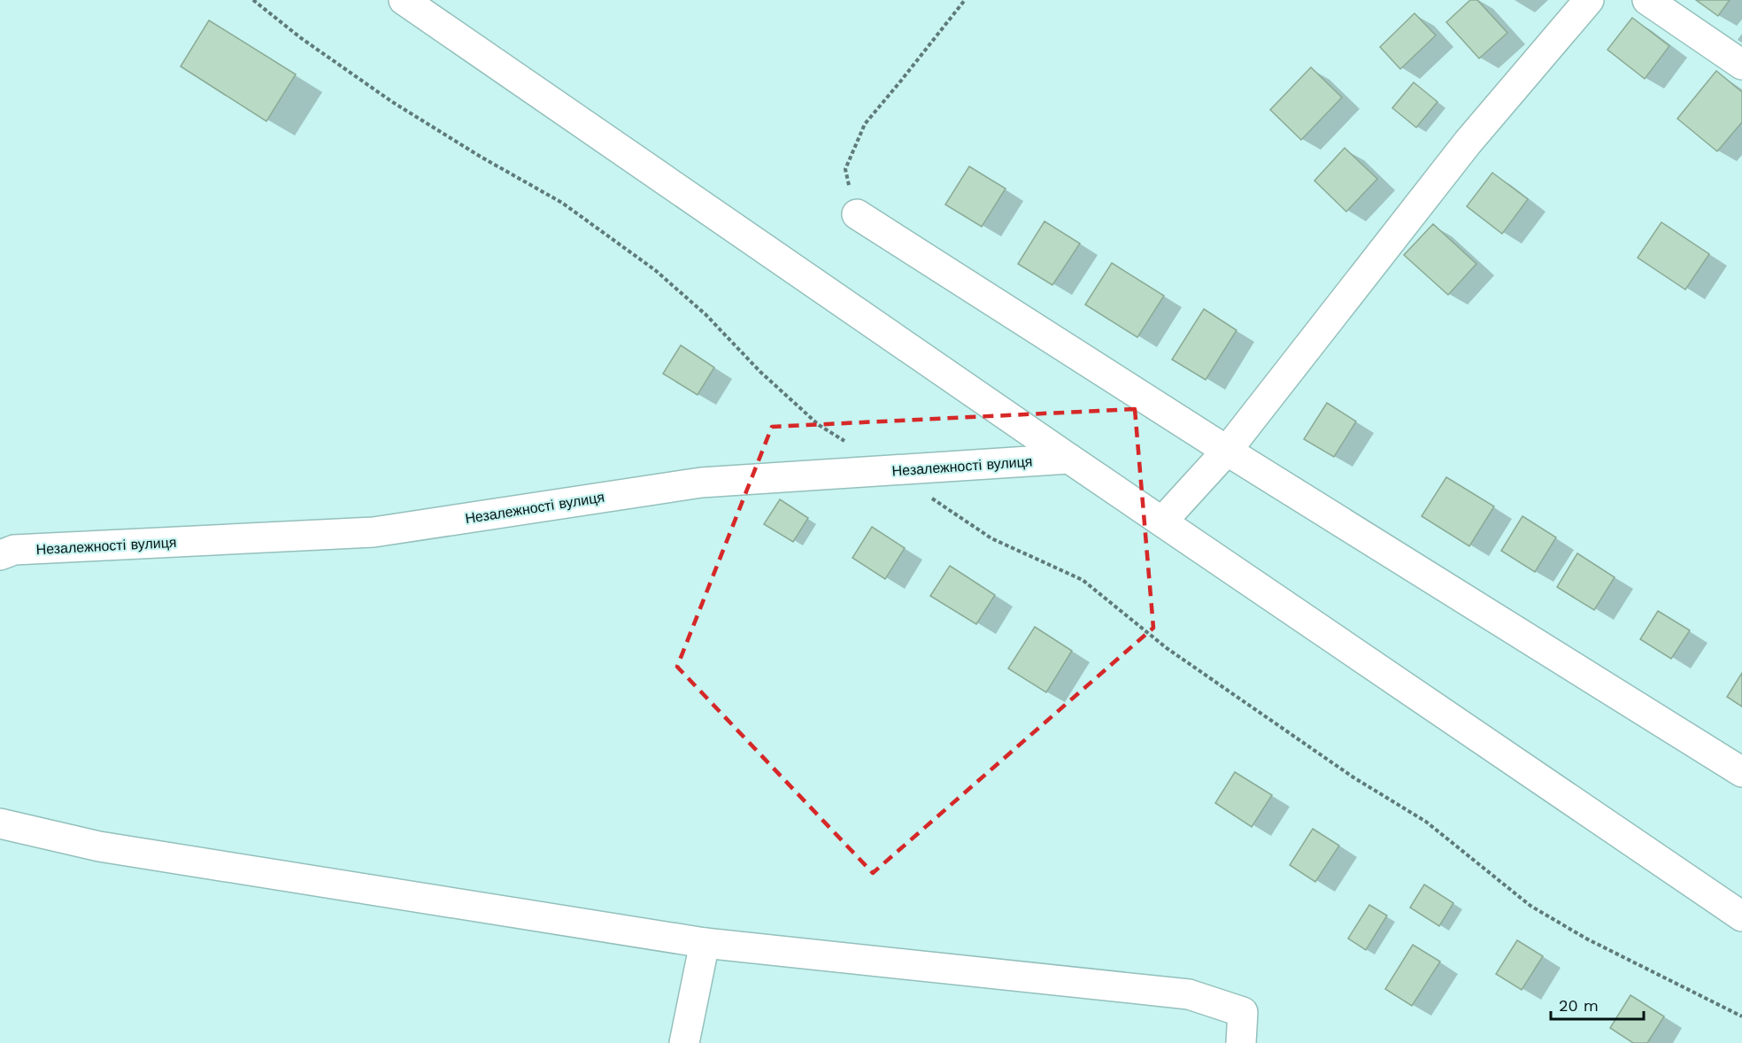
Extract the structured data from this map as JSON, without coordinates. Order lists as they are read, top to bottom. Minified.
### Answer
{"streets":{"main road":["Незалежності вулиця"]},"scale_bar":"20 m"}
